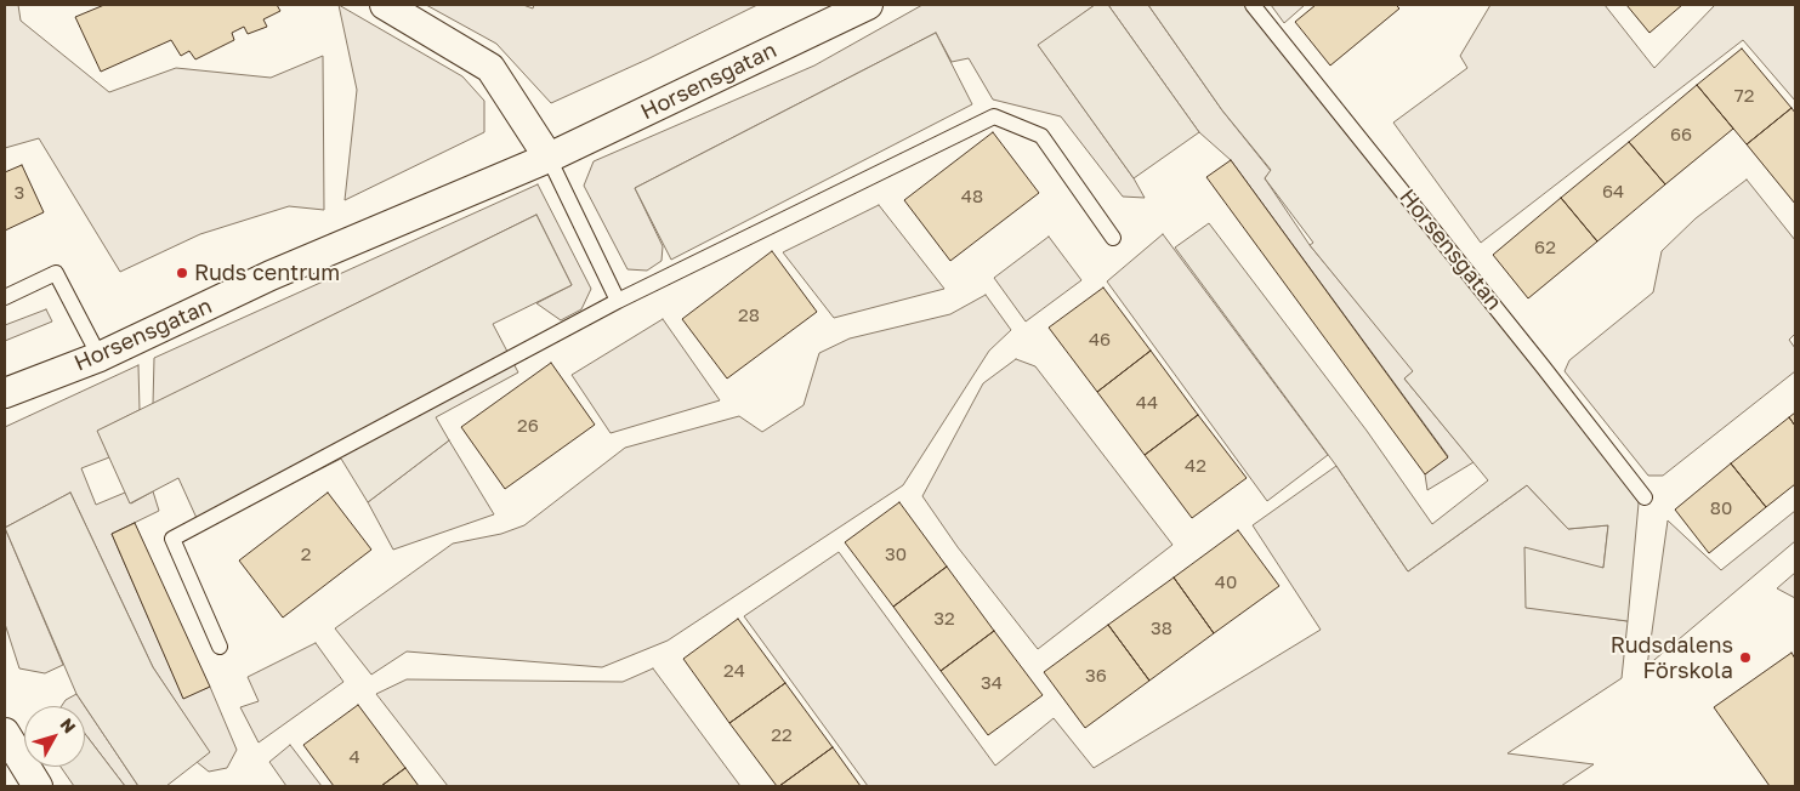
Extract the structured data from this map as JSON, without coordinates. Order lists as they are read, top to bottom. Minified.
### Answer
{"streets":{"street":["Horsensgatan"]},"places":["Ruds centrum","Rudsdalens Förskola"],"house_numbers":["72","66","64","3","48","62","28","46","44","26","42","80","2","30","40","32","38","24","36","34","22","4"],"north":"top right"}
